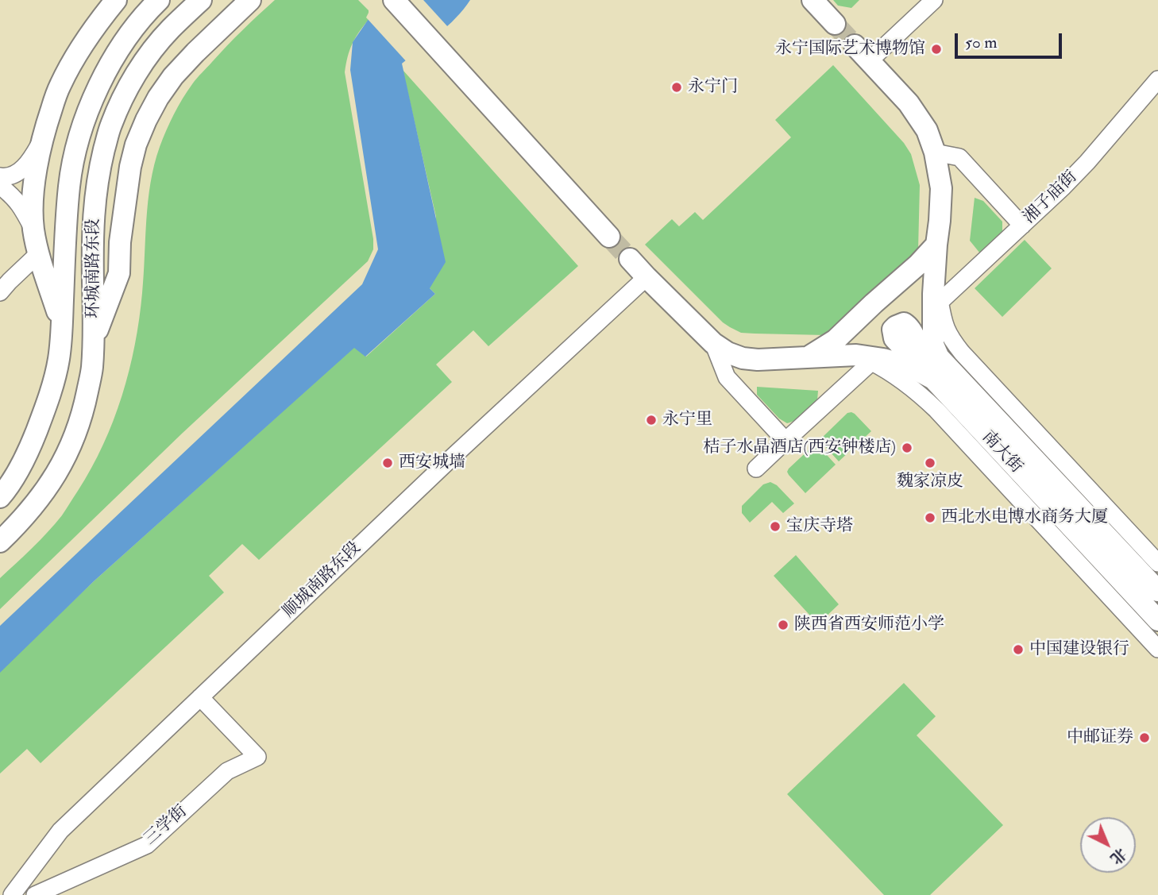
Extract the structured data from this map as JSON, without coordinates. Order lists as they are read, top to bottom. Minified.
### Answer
{"streets":{"main road":["环城南路东段","南大街"],"street":["湘子庙街","顺城南路东段","三学街"]},"crossings":[["湘子庙街","南大街"],["南大街","顺城南路东段"],["顺城南路东段","三学街"]],"places":["永宁国际艺术博物馆","永宁门","永宁里","桔子水晶酒店(西安钟楼店)","西安城墙","魏家凉皮","西北水电博水商务大厦","宝庆寺塔","陕西省西安师范小学","中国建设银行","中邮证券"],"scale_bar":"50 m","north":"bottom right"}
